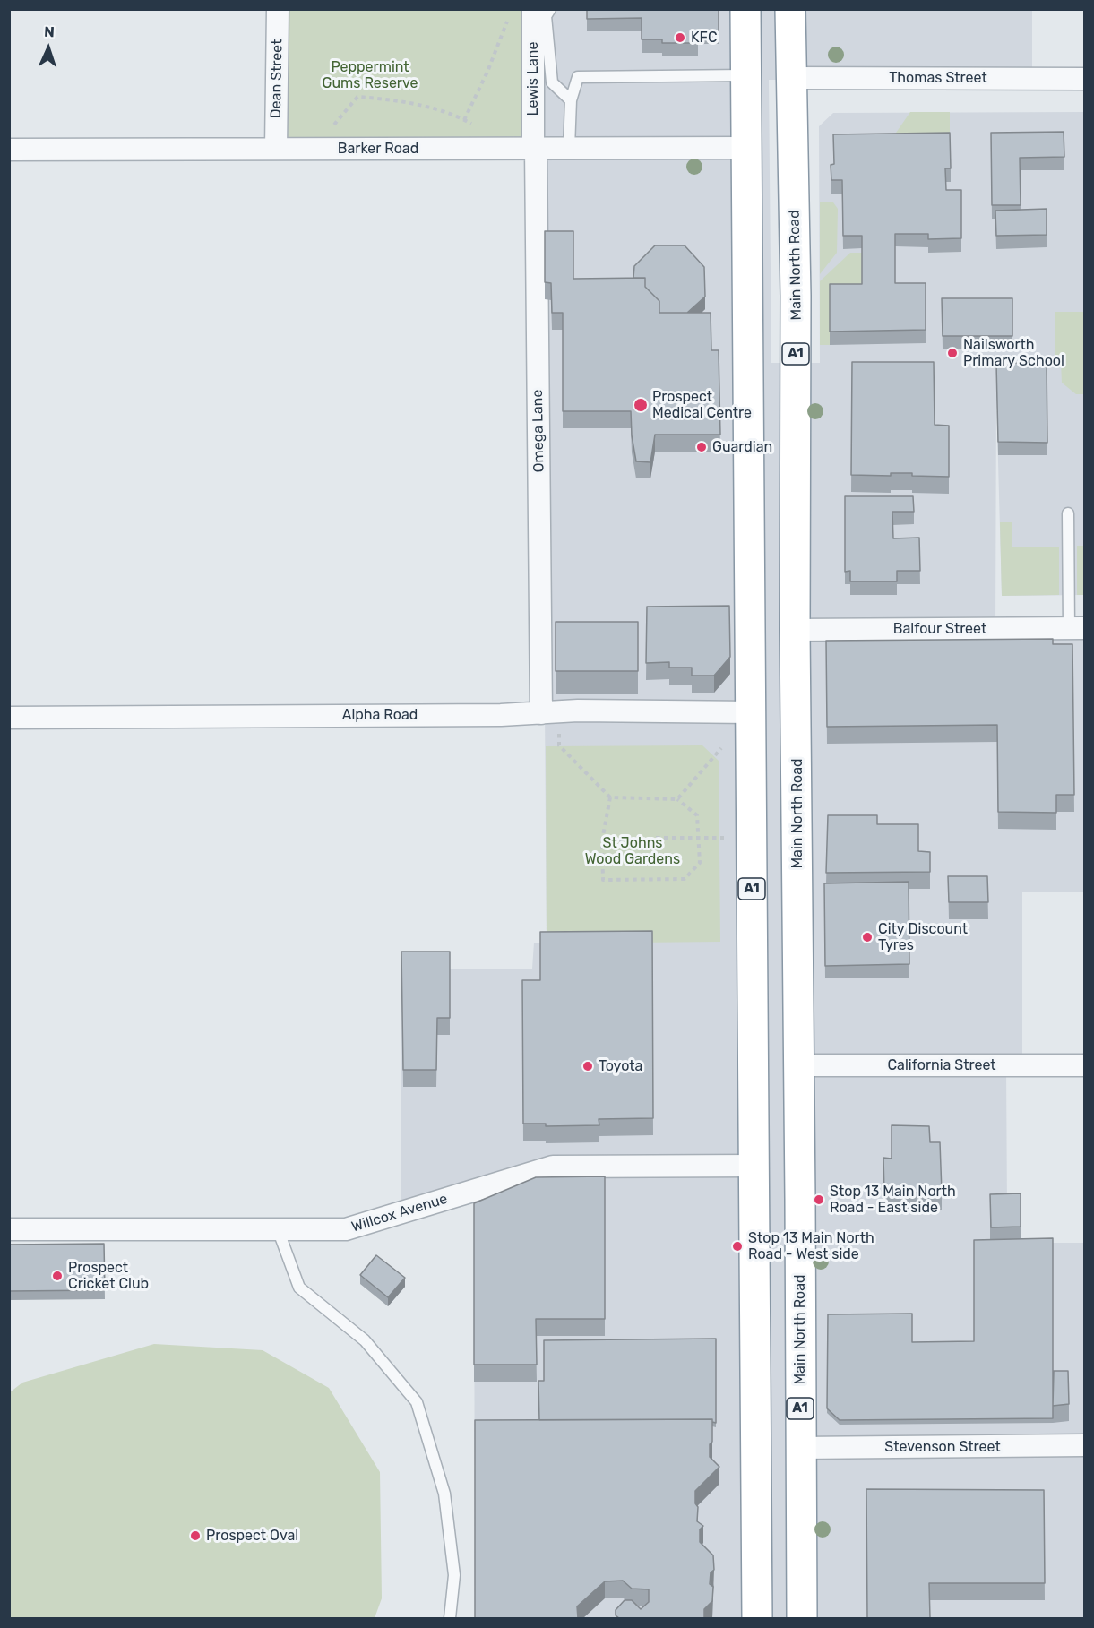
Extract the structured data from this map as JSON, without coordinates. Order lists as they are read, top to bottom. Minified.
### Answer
{"streets":{"highway":["Main North Road","A1"],"street":["Thomas Street","Dean Street","Lewis Lane","Barker Road","Omega Lane","Balfour Street","Alpha Road","California Street","Willcox Avenue","Stevenson Street"]},"crossings":[["Thomas Street","Main North Road"],["Dean Street","Barker Road"],["Lewis Lane","Barker Road"],["Lewis Lane","Omega Lane"],["Barker Road","A1"],["Barker Road","Omega Lane"],["Main North Road","Balfour Street"],["Main North Road","California Street"],["Main North Road","Stevenson Street"],["A1","Alpha Road"],["A1","Willcox Avenue"],["Omega Lane","Alpha Road"]],"parks":["Peppermint Gums Reserve","St Johns Wood Gardens"],"places":["KFC","Nailsworth Primary School","Prospect Medical Centre","Guardian","City Discount Tyres","Toyota","Stop 13 Main North Road - East side","Stop 13 Main North Road - West side","Prospect Cricket Club","Prospect Oval"],"north":"top"}
